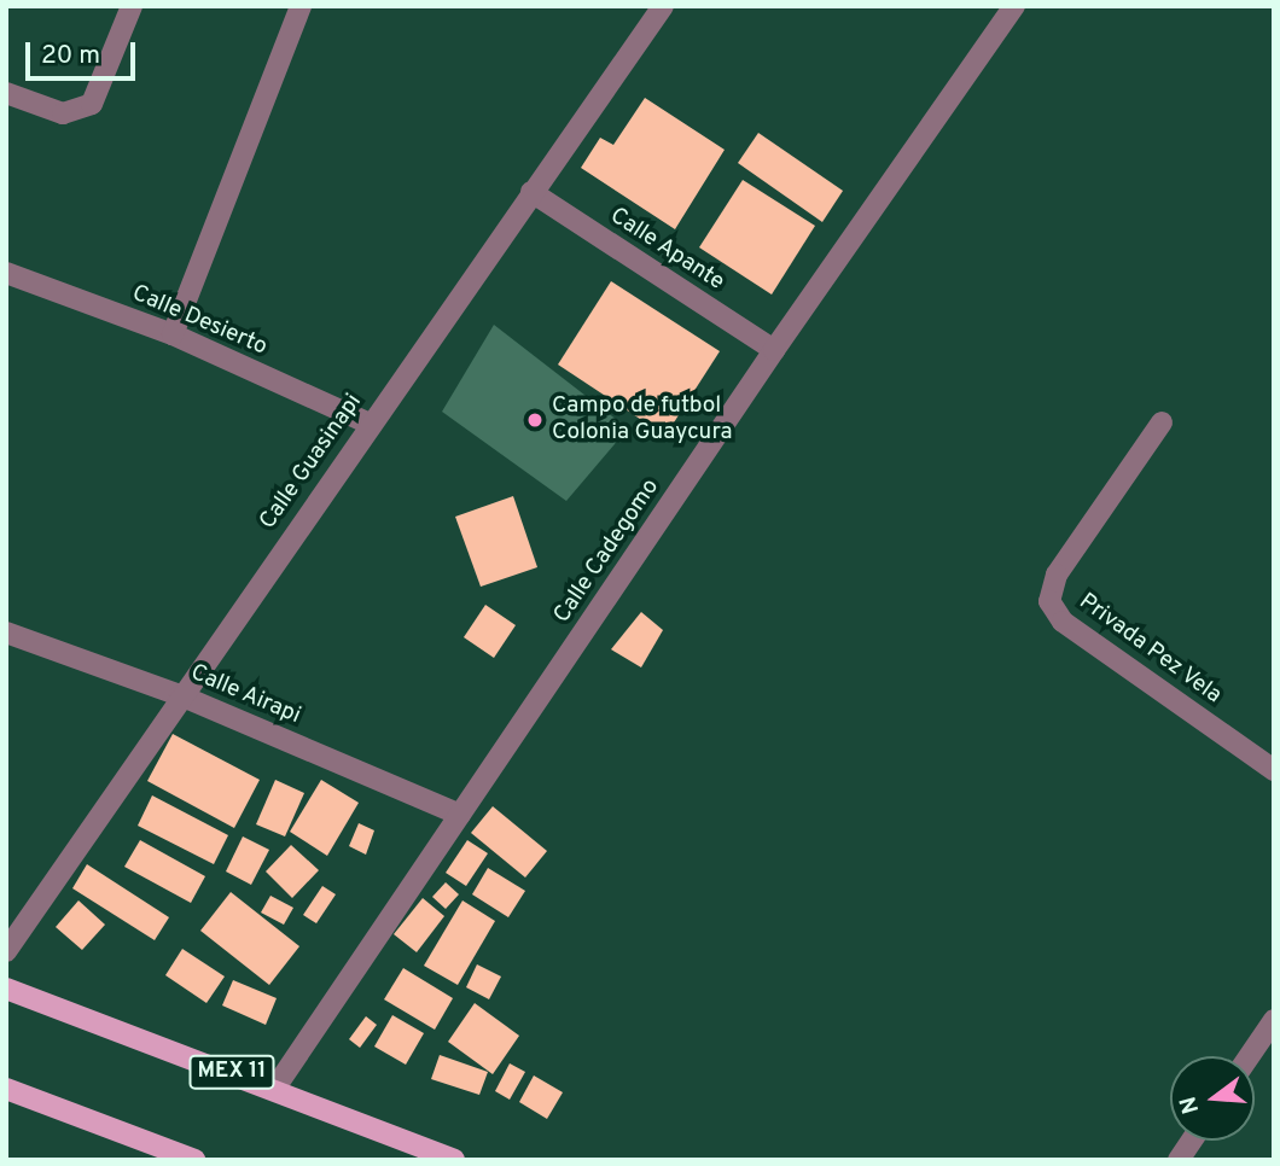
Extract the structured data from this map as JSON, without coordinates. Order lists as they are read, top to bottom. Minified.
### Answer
{"streets":{"main road":["MEX 11"],"street":["Calle Apante","Calle Desierto","Calle Guasinapi","Calle Cadegomo","Privada Pez Vela","Calle Airapi"]},"crossings":[["Calle Apante","Calle Guasinapi"],["Calle Apante","Calle Cadegomo"],["Calle Desierto","Calle Guasinapi"],["Calle Guasinapi","Calle Airapi"],["Calle Cadegomo","Calle Airapi"],["Calle Cadegomo","MEX 11"]],"places":["Campo de futbol Colonia Guaycura"],"scale_bar":"20 m","north":"left"}
